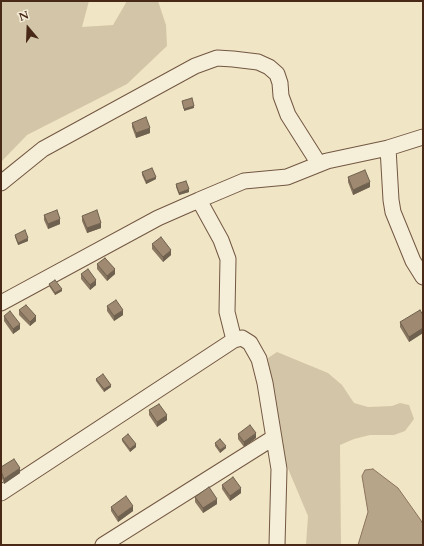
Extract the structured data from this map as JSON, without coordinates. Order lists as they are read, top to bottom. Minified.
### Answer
{"north":"top"}
